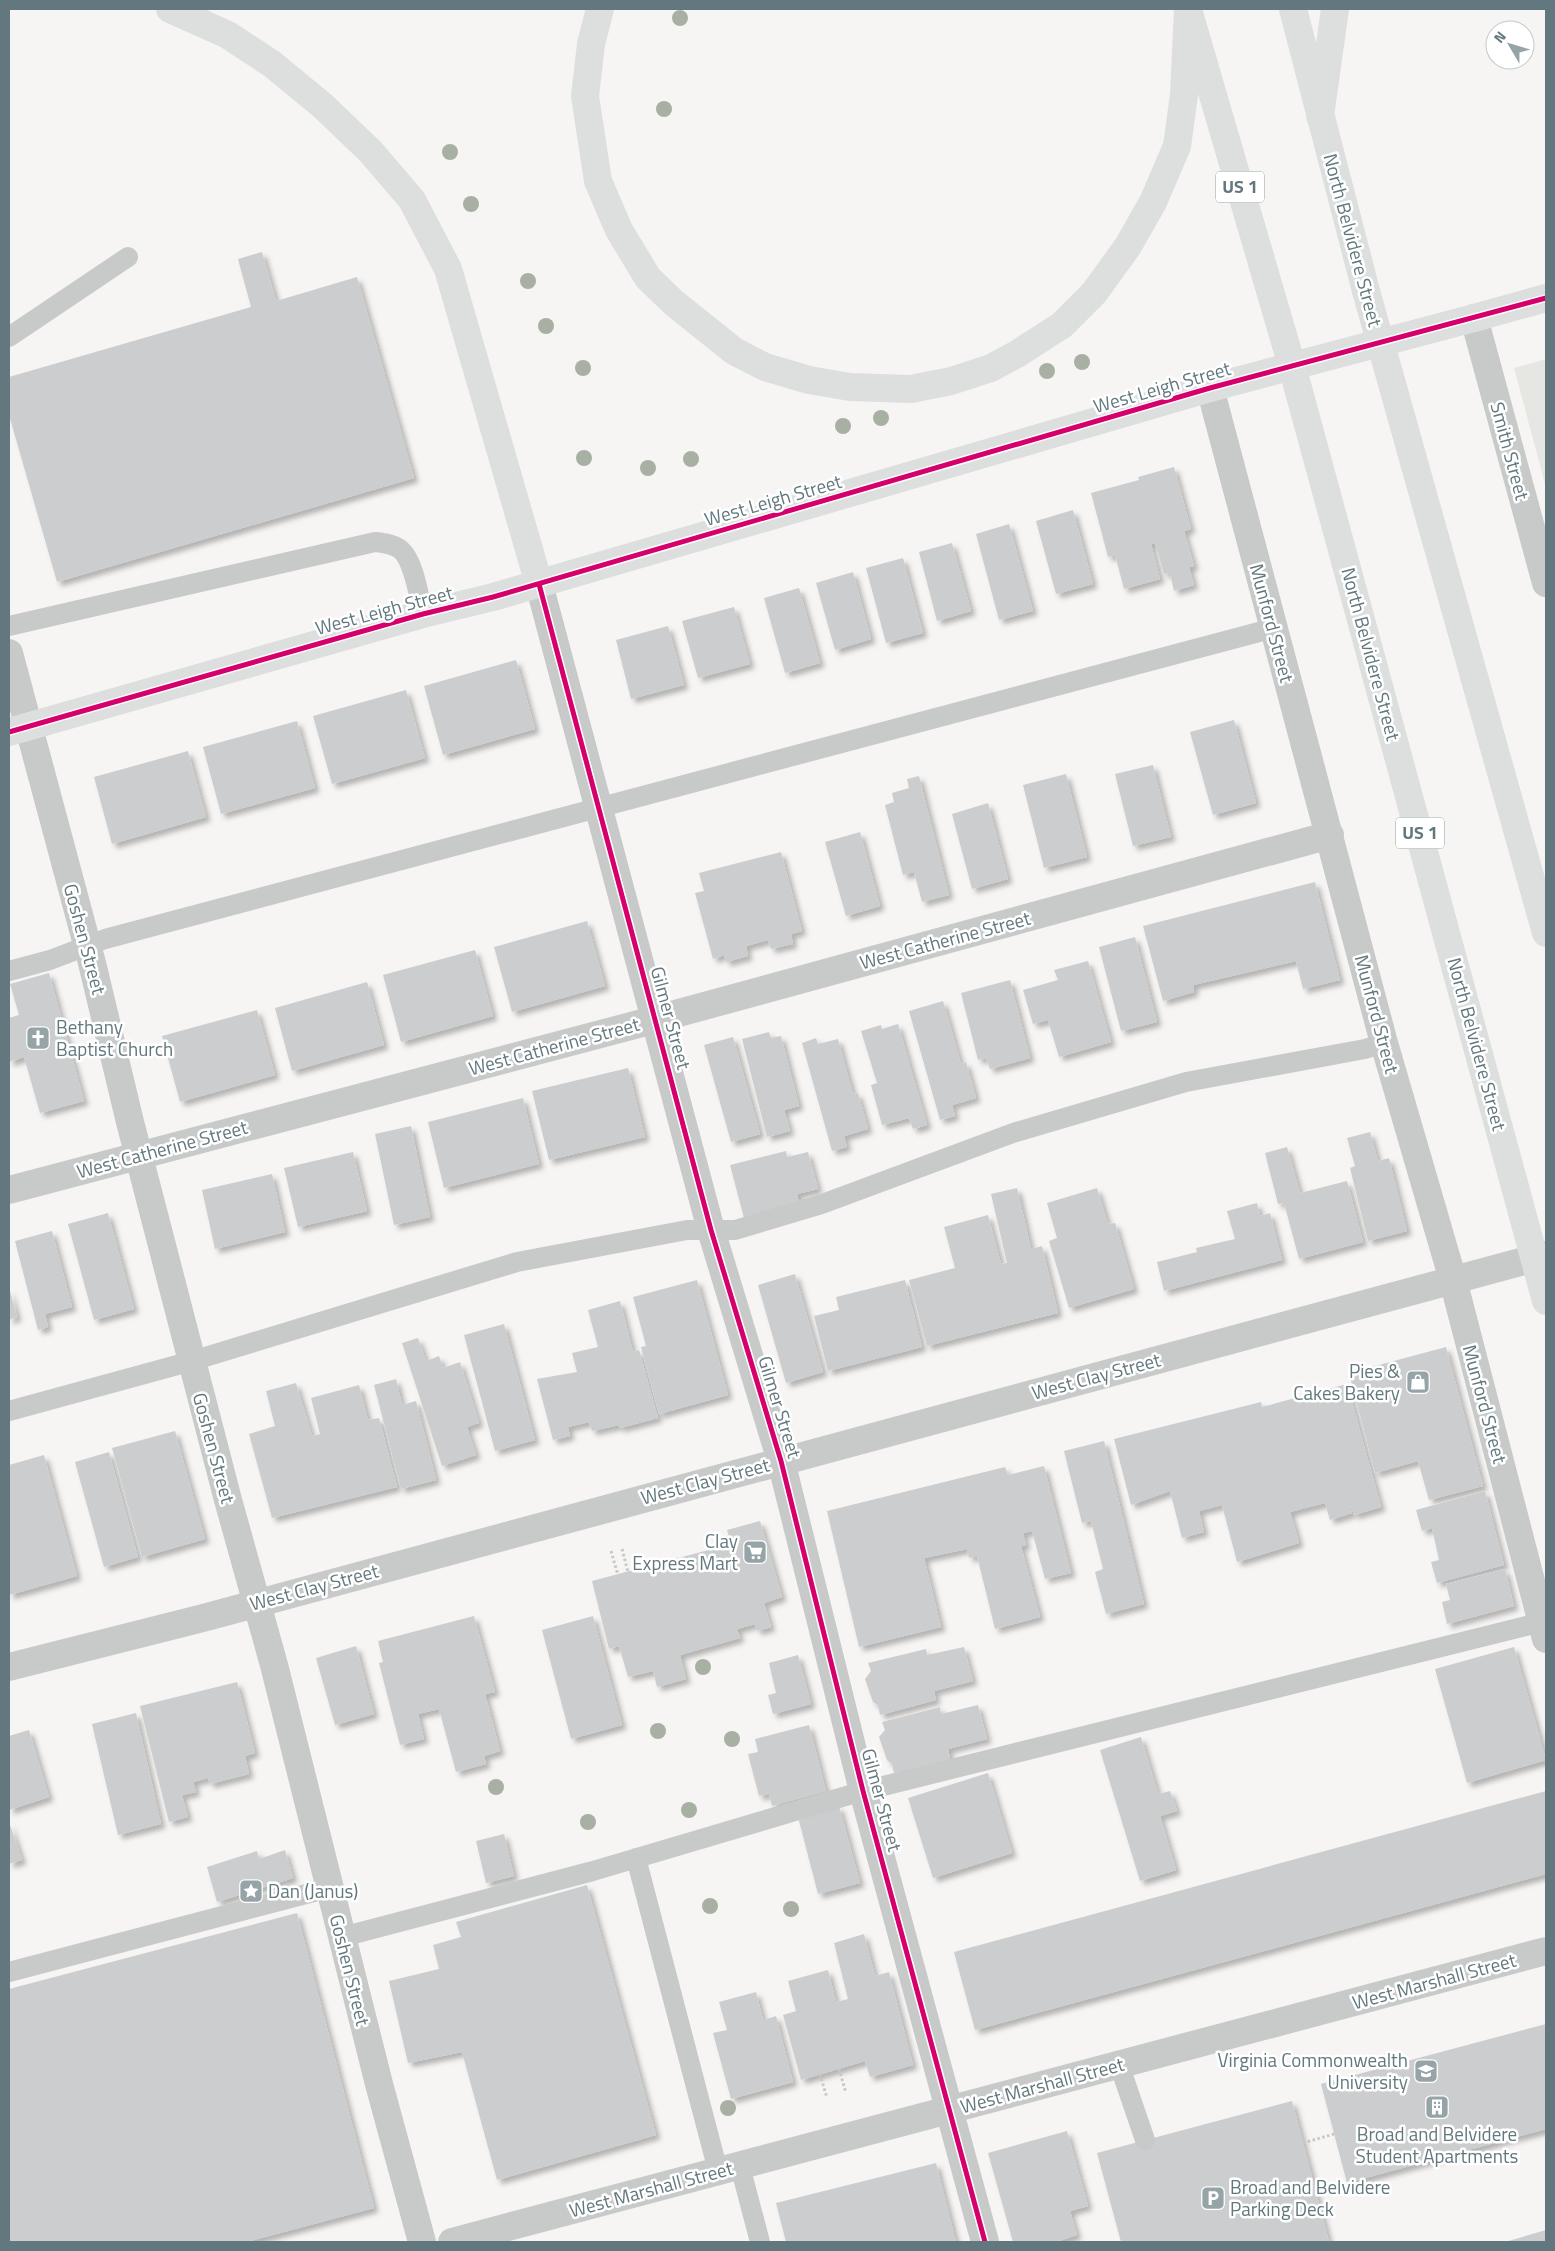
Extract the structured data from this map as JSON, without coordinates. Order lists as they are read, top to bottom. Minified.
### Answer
{"streets":{"main road":["US 1","North Belvidere Street","West Leigh Street"],"street":["Smith Street","Munford Street","Goshen Street","West Catherine Street","Gilmer Street","West Clay Street","West Marshall Street"]},"crossings":[["North Belvidere Street","West Leigh Street"],["North Belvidere Street","West Clay Street"],["West Leigh Street","Smith Street"],["West Leigh Street","Munford Street"],["West Leigh Street","Goshen Street"],["West Leigh Street","Gilmer Street"],["Munford Street","West Catherine Street"],["Munford Street","West Clay Street"],["Goshen Street","West Catherine Street"],["Goshen Street","West Clay Street"],["West Catherine Street","Gilmer Street"],["Gilmer Street","West Clay Street"],["Gilmer Street","West Marshall Street"]],"places":{"church":["Bethany Baptist Church"],"shop":["Pies & Cakes Bakery"],"supermarket":["Clay Express Mart"],"place":["Dan (Janus)"],"school or university":["Virginia Commonwealth University"],"building":["Broad and Belvidere Student Apartments"],"parking":["Broad and Belvidere Parking Deck"]},"north":"top left"}
